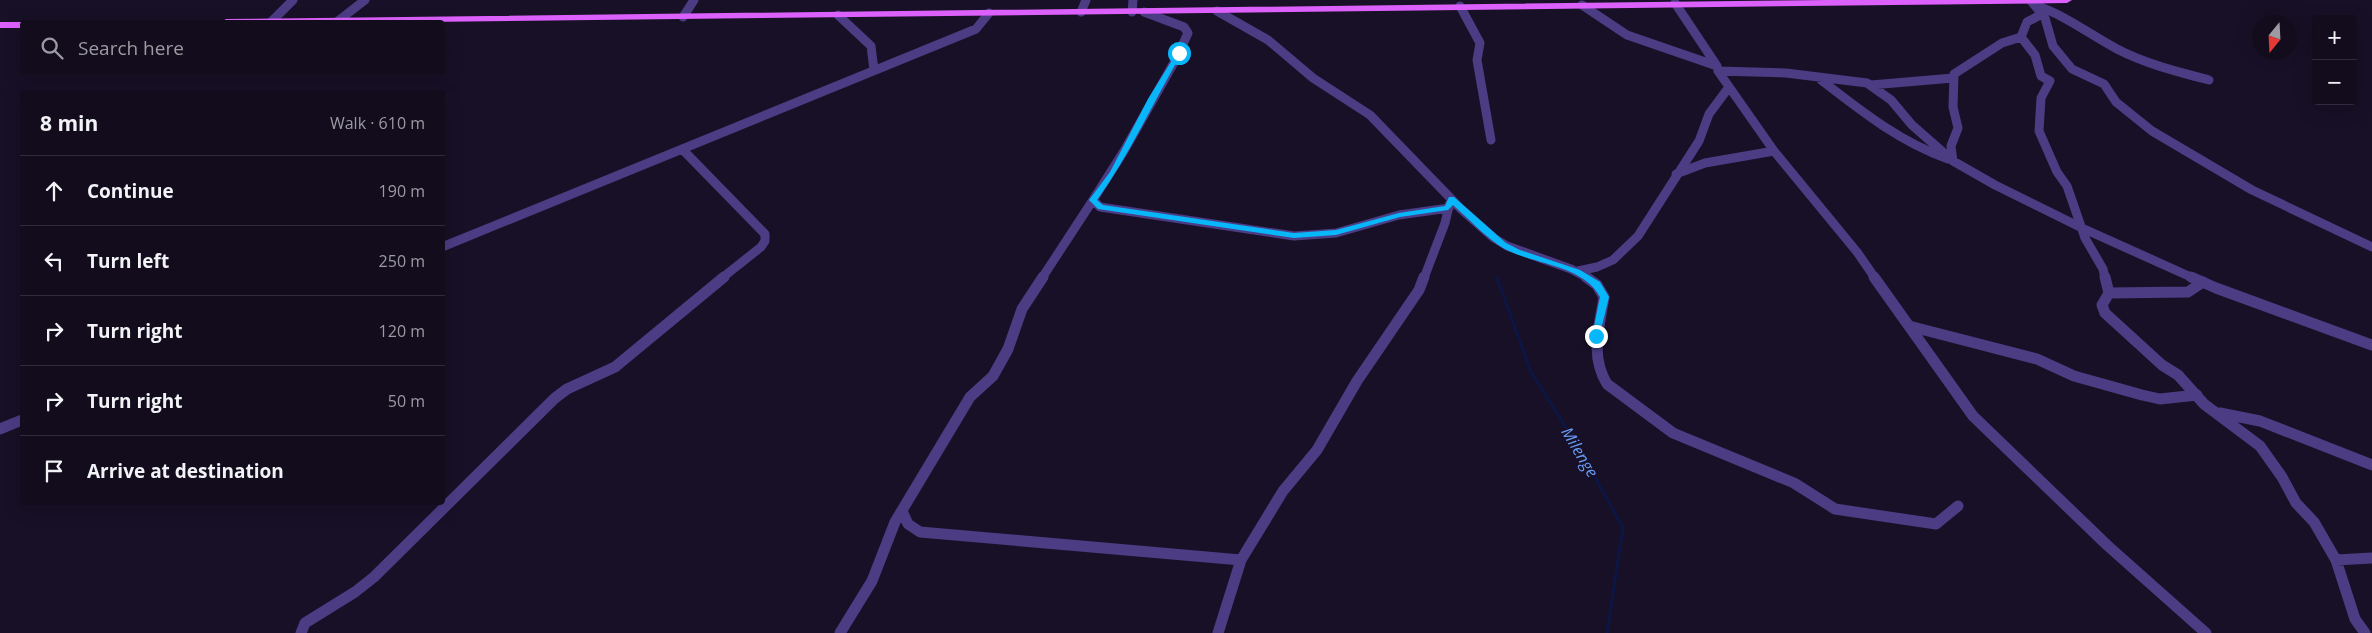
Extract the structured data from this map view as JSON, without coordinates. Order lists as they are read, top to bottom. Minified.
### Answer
{"water":["Milenge"],"north":"bottom","page":{"map_buttons":["+","−"],"search":"Search here","heading":["8 min","Walk · 610 m"],"list":[["Continue","190 m"],["Turn left","250 m"],["Turn right","120 m"],["Turn right","50 m"],"Arrive at destination"]}}
